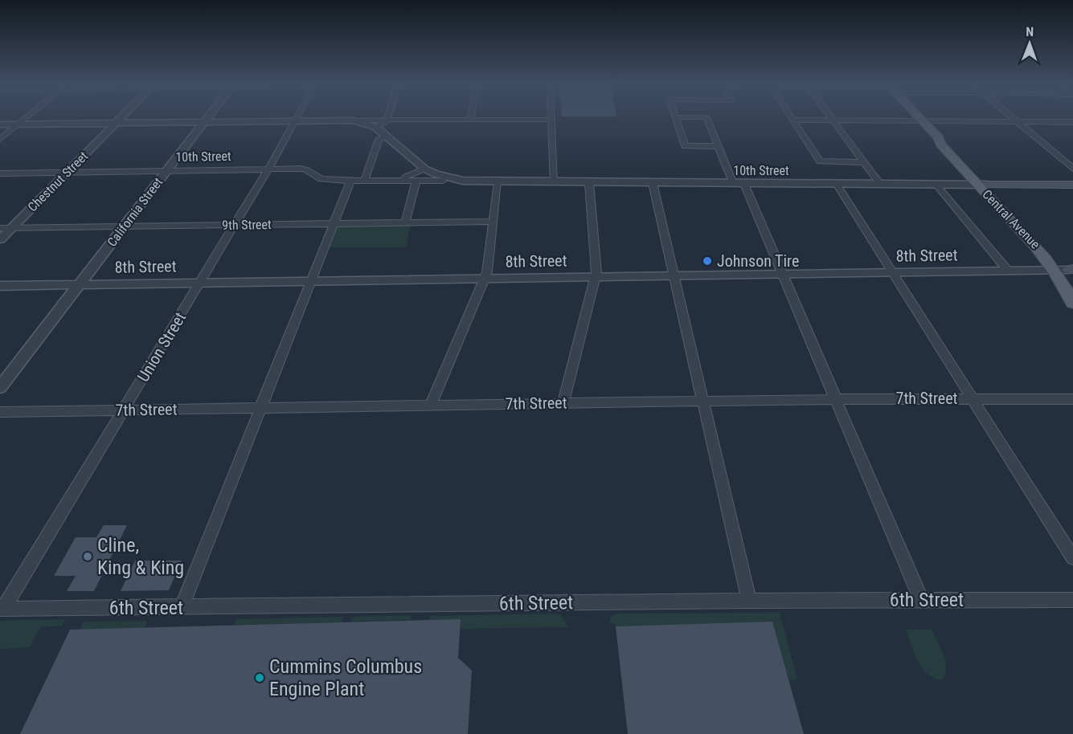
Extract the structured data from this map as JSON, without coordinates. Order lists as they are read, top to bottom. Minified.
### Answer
{"streets":{"main road":["10th Street","Central Avenue"],"street":["Chestnut Street","California Street","9th Street","8th Street","Union Street","7th Street","6th Street"]},"crossings":[["10th Street","Chestnut Street"],["10th Street","California Street"],["10th Street","Central Avenue"],["10th Street","Union Street"],["Chestnut Street","9th Street"],["California Street","9th Street"],["California Street","8th Street"],["Central Avenue","8th Street"],["9th Street","Union Street"],["8th Street","Union Street"],["Union Street","7th Street"],["Union Street","6th Street"]],"places":["Johnson Tire","Cline, King & King","Cummins Columbus Engine Plant"],"north":"top"}
